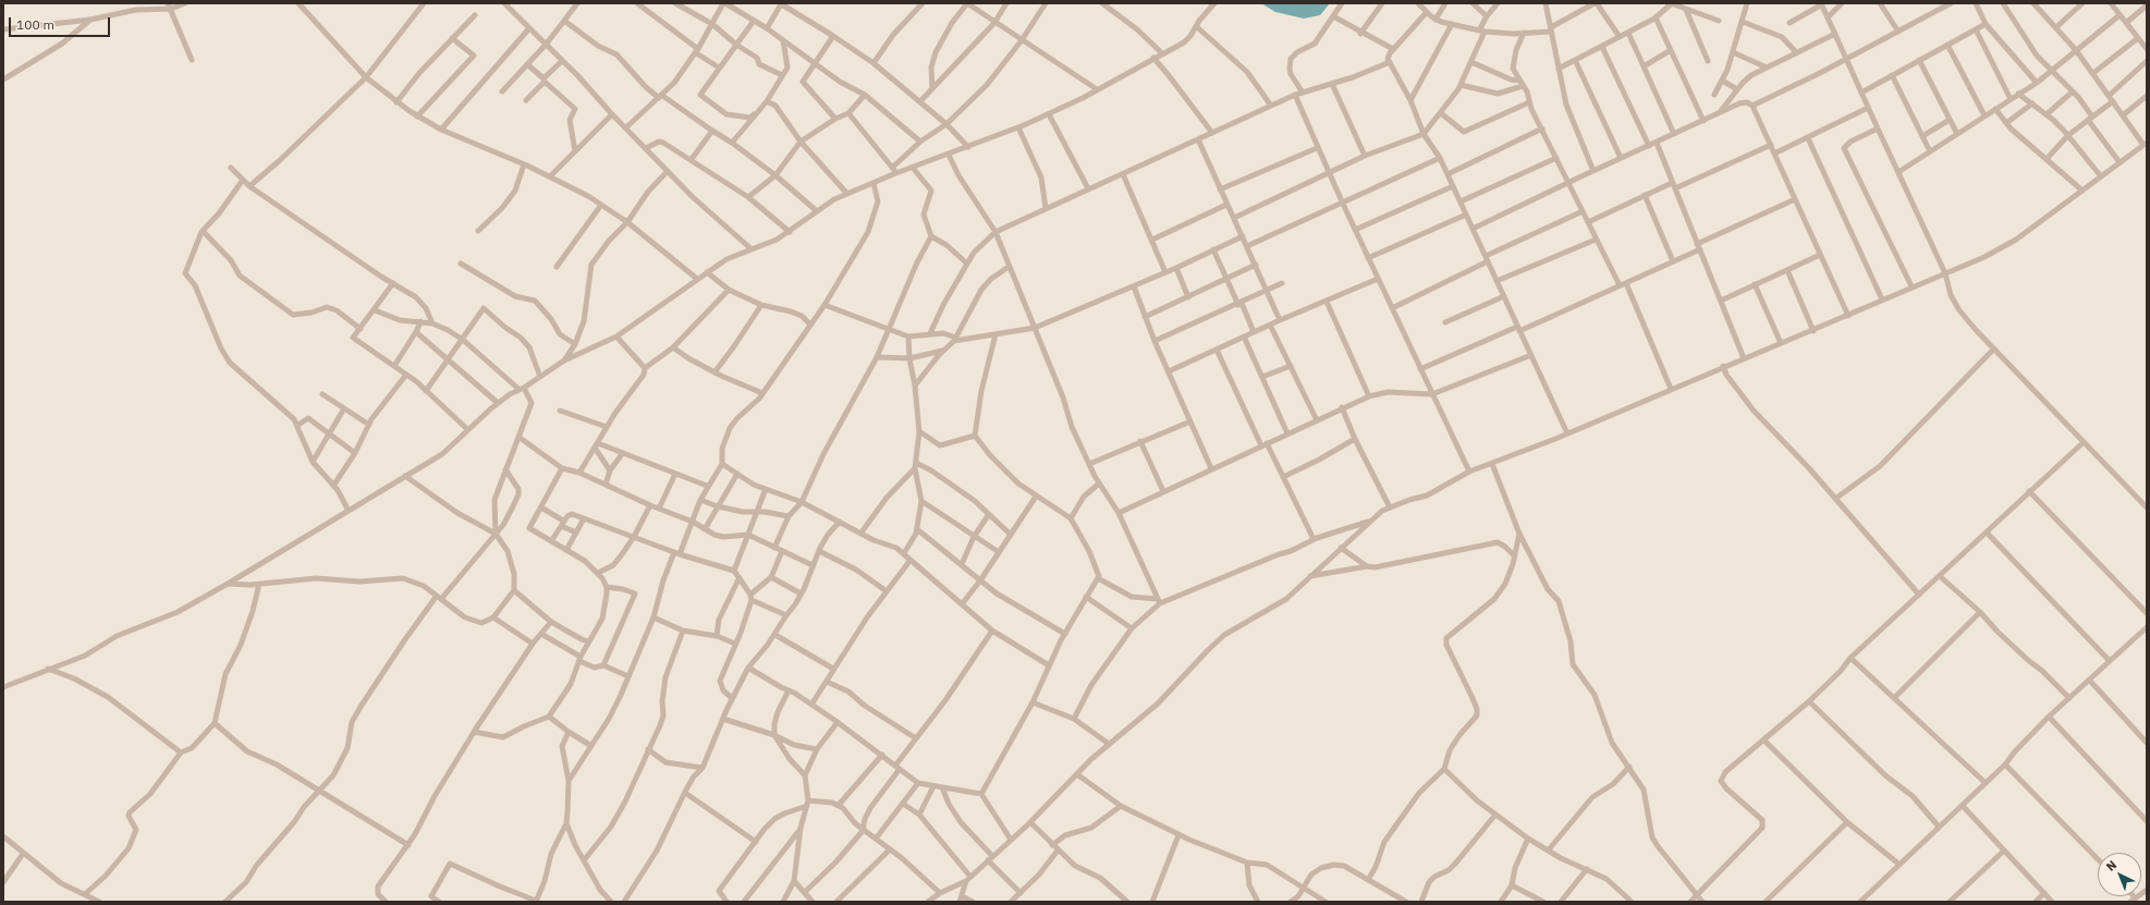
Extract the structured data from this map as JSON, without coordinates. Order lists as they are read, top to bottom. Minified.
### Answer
{"scale_bar":"100 m","north":"top left"}
